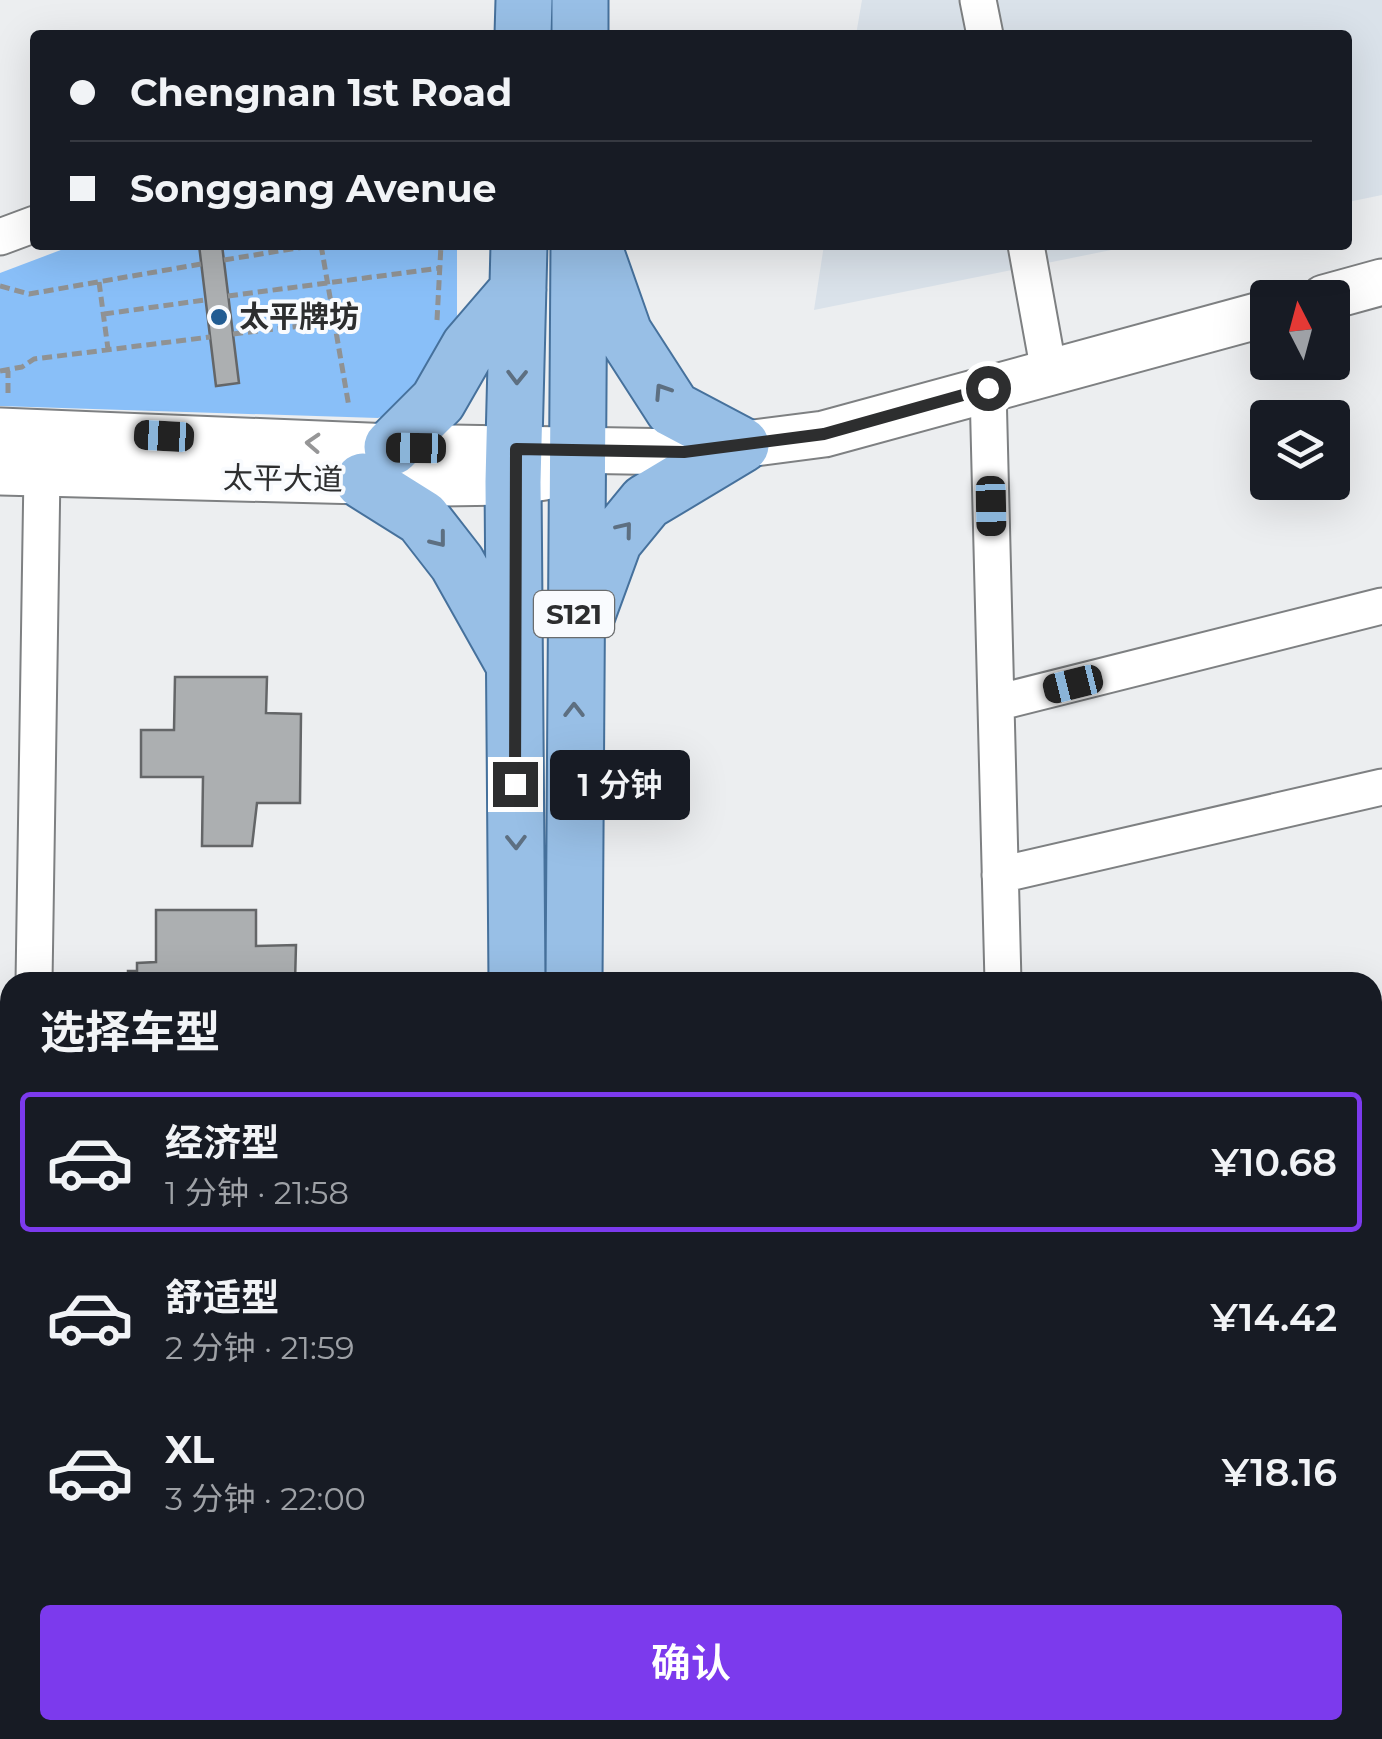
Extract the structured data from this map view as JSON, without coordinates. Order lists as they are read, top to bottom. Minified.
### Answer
{"streets":{"main road":["S121"],"street":["太平大道"]},"places":["太平牌坊"],"north":"top","page":{"banner":["Chengnan 1st Road","Songgang Avenue"],"bubble":"1 分钟","heading":"选择车型","list":[{"name":"经济型","note":"1 分钟 · 21:58","value":"¥10.68"},{"name":"舒适型","note":"2 分钟 · 21:59","value":"¥14.42"},{"name":"XL","note":"3 分钟 · 22:00","value":"¥18.16"}],"buttons":"确认"}}
